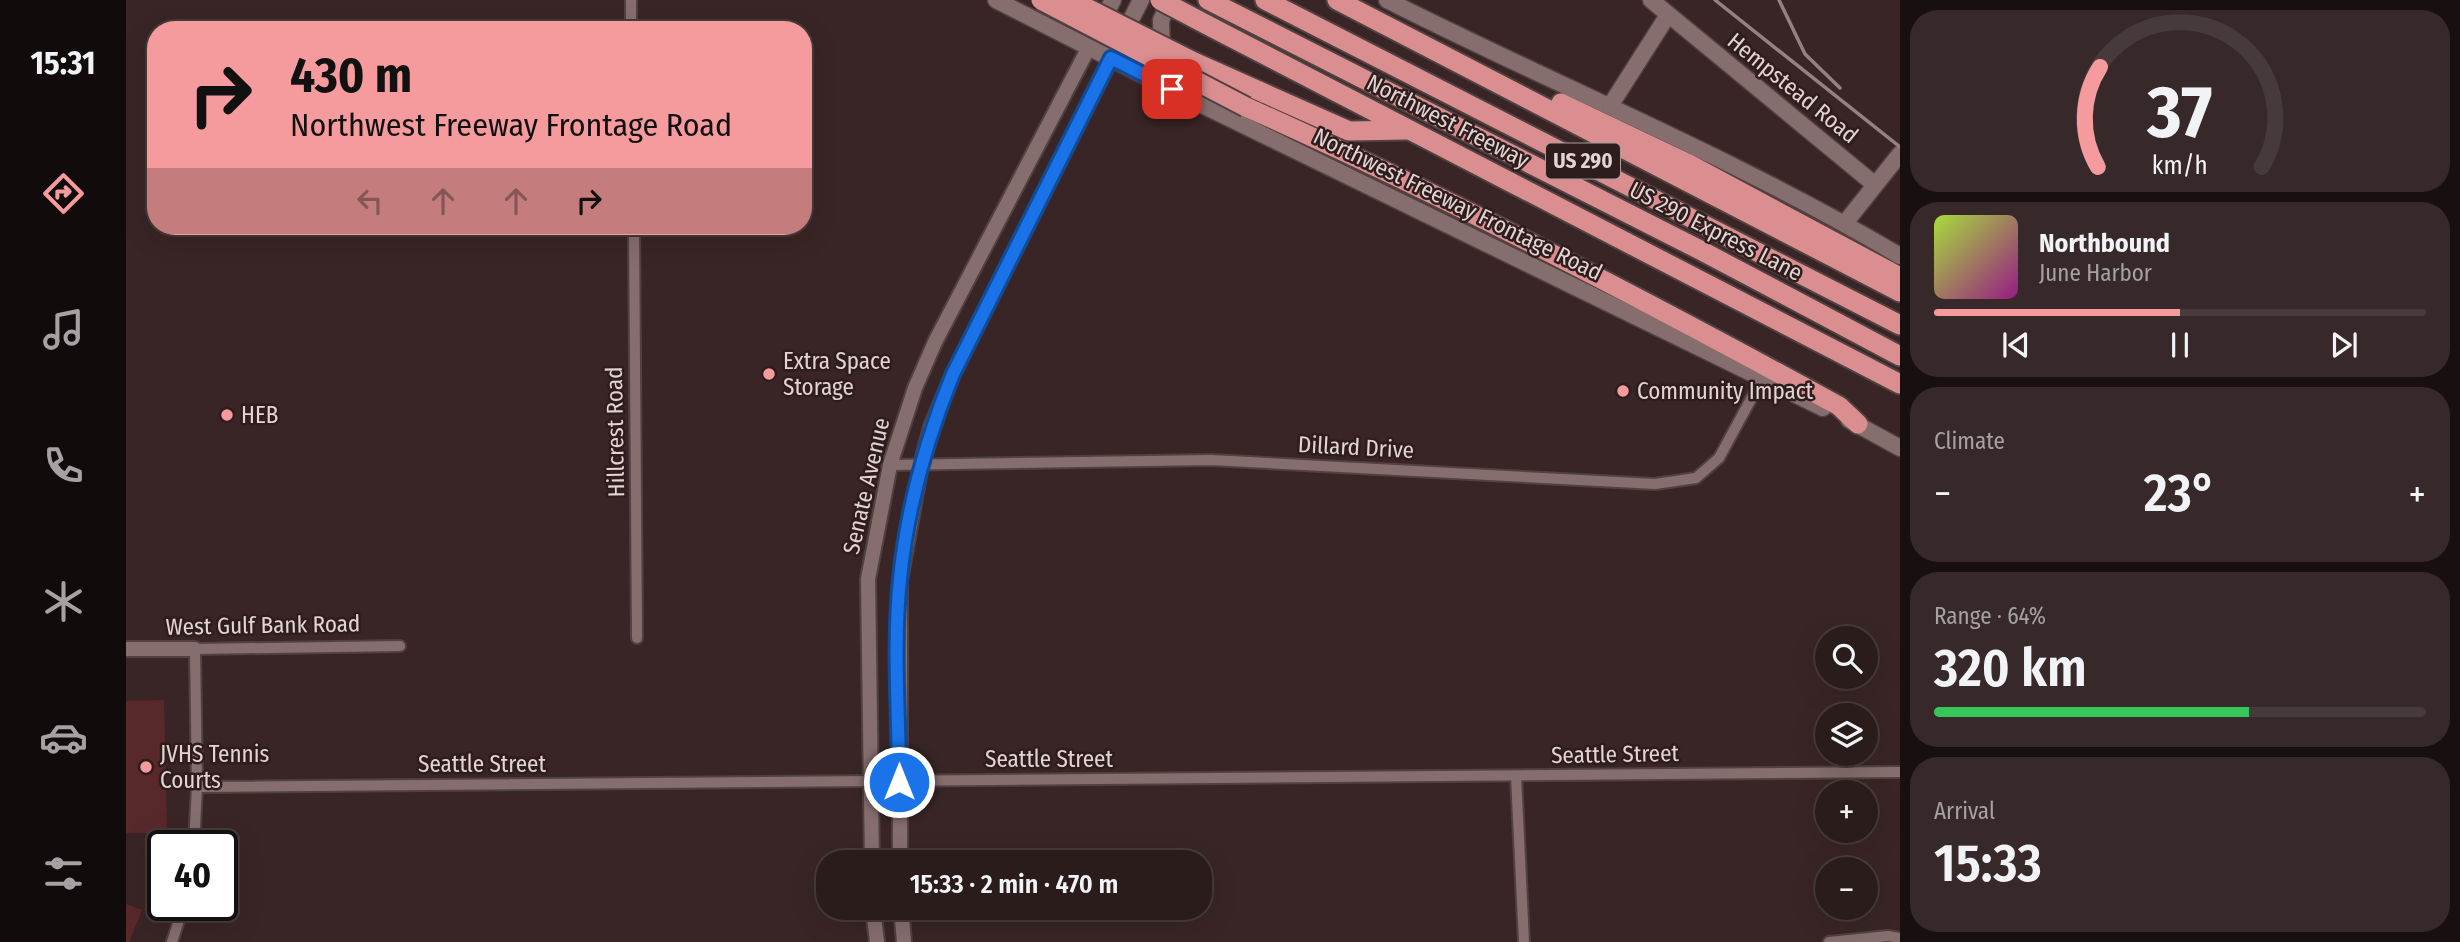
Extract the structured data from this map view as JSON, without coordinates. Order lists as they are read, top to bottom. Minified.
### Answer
{"streets":{"highway":["Northwest Freeway","US 290","US 290 Express Lane"],"main road":["Hempstead Road","Northwest Freeway Frontage Road","Senate Avenue"],"street":["Hillcrest Road","Dillard Drive","West Gulf Bank Road","Seattle Street"]},"crossings":[["Northwest Freeway Frontage Road","Dillard Drive"],["Northwest Freeway Frontage Road","Senate Avenue"],["Dillard Drive","Senate Avenue"],["Senate Avenue","Seattle Street"]],"places":["Extra Space Storage","Community Impact","HEB","JVHS Tennis Courts"],"page":{"tabs":"15:31","turn":["430 m","Northwest Freeway Frontage Road"],"song":["Northbound","June Harbor"],"tile":["Climate",["Range · 64%","320 km"],["Arrival","15:33"]],"heat":["−","23°","+"],"map_buttons":["+","−"],"limit":"40","trip":"15:33 · 2 min · 470 m","gauge":["37","km/h"]}}
